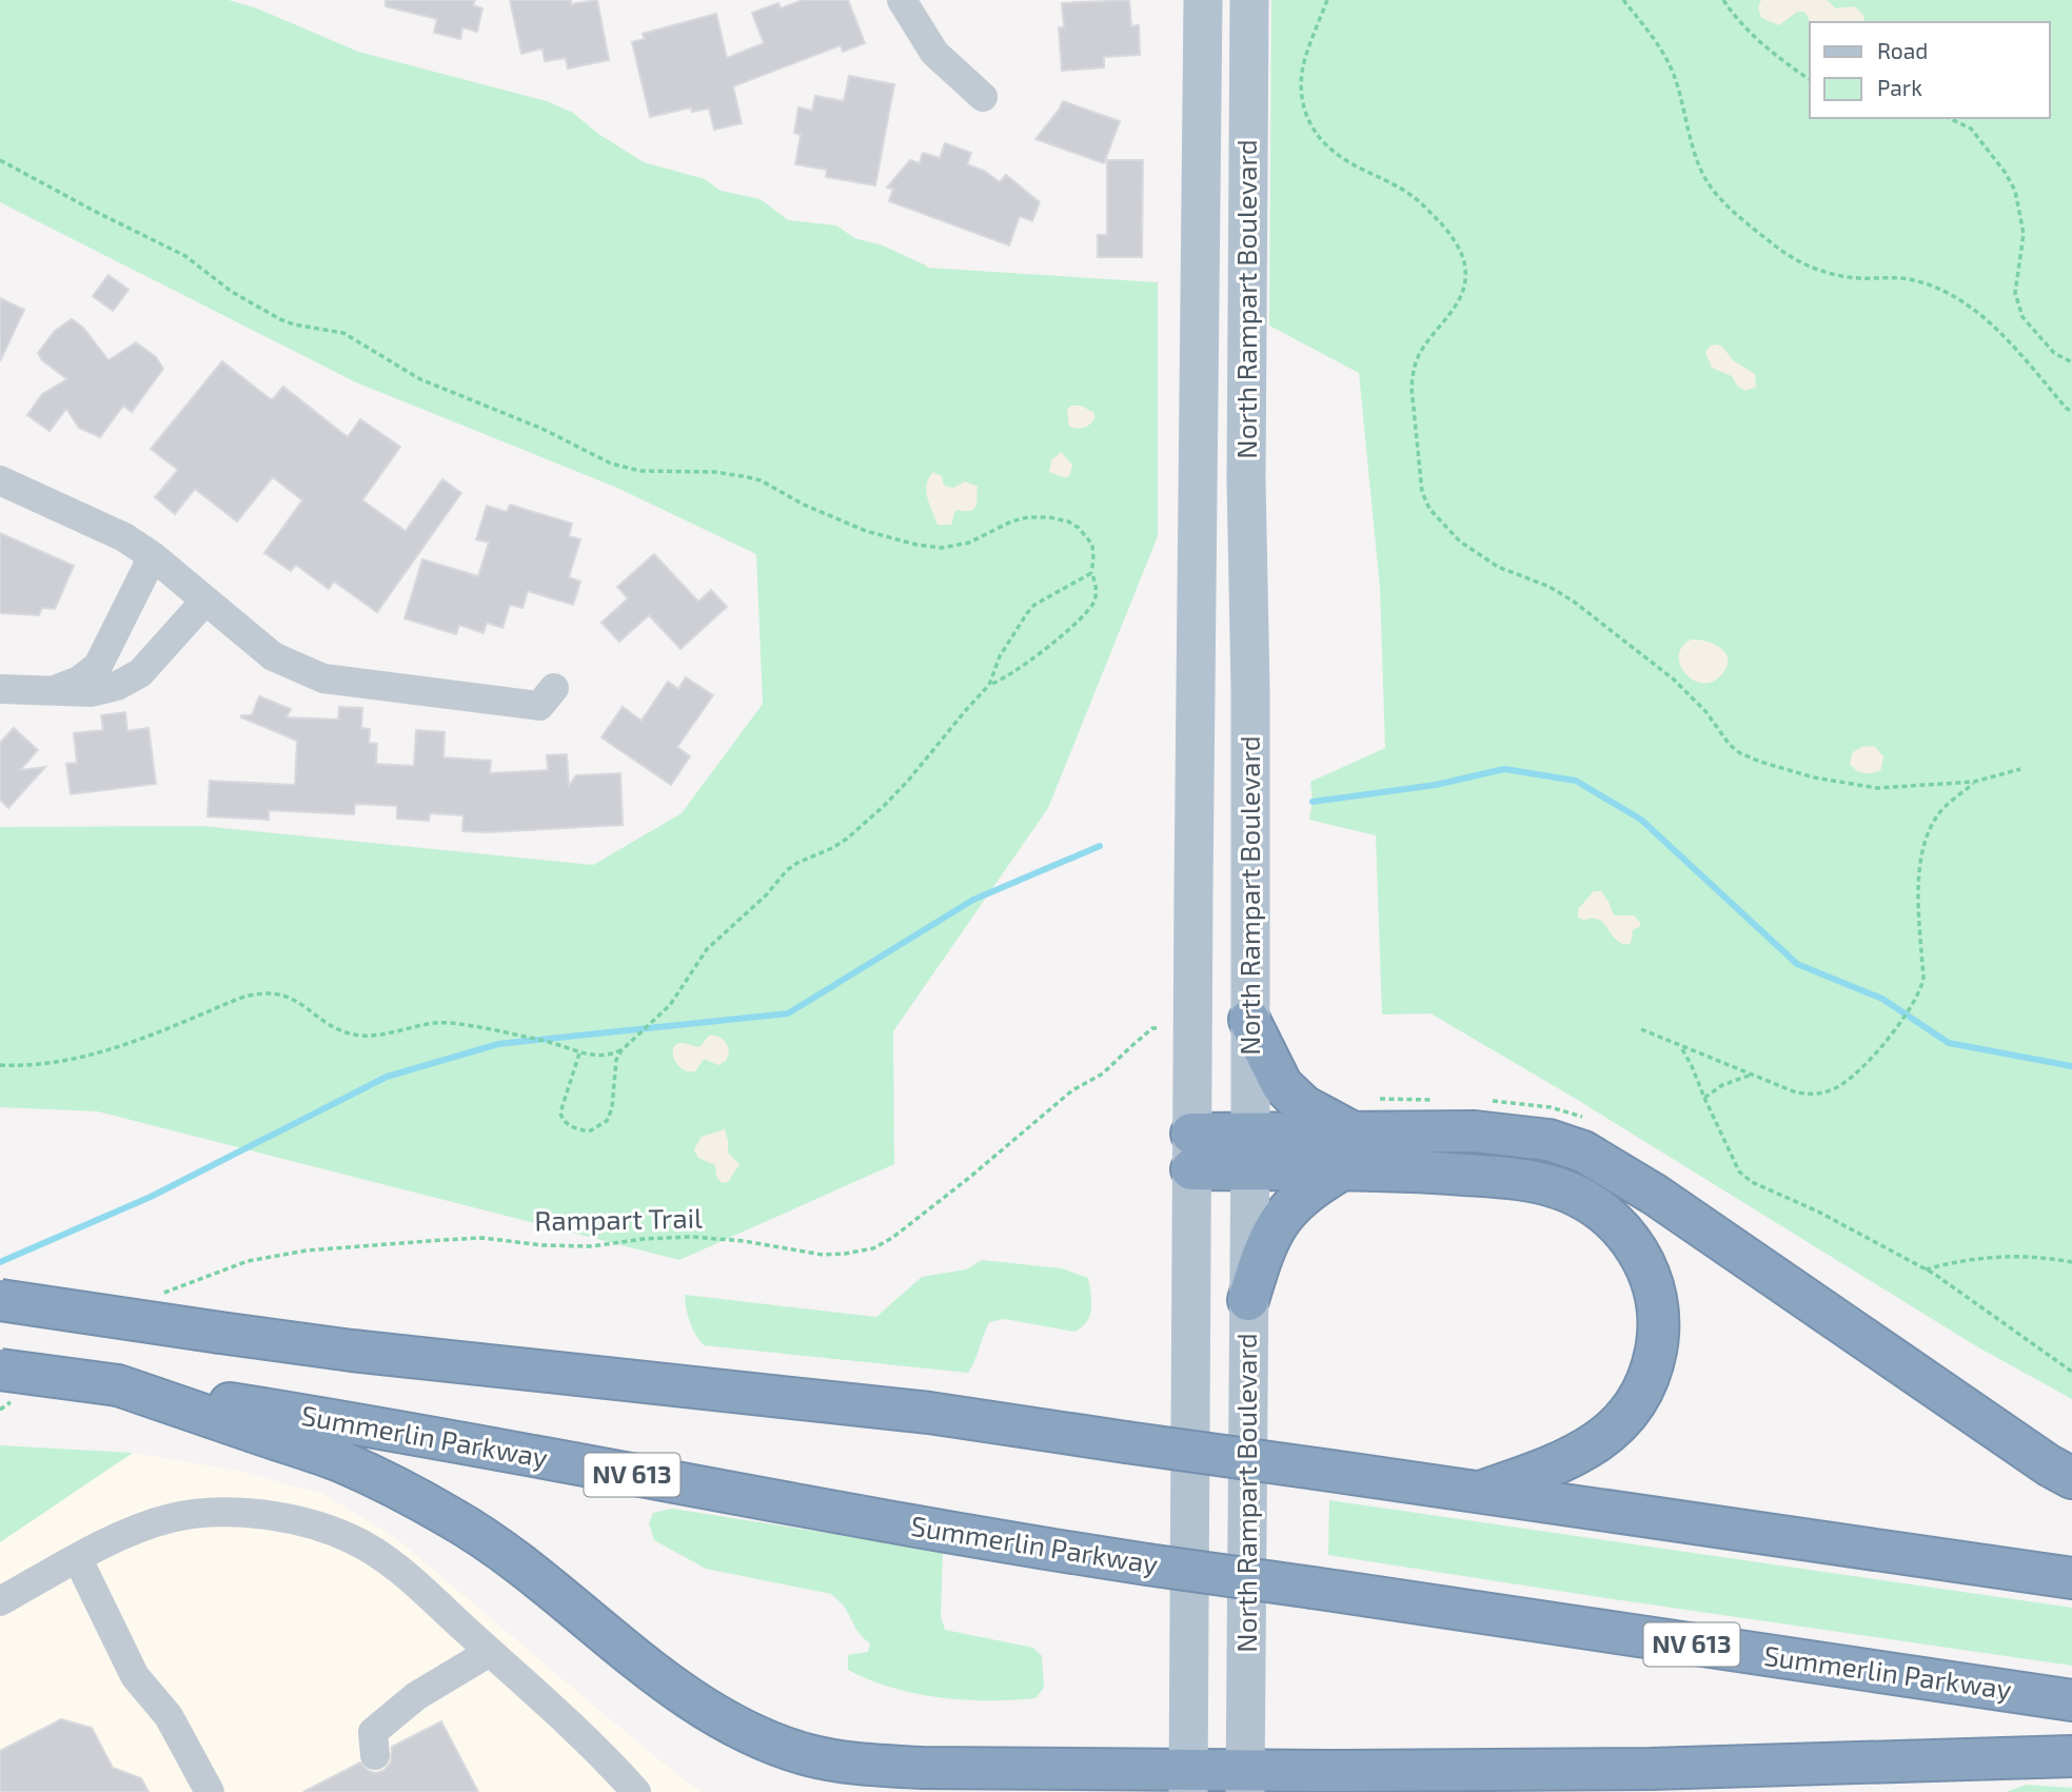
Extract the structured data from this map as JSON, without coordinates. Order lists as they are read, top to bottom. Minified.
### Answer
{"streets":{"highway":["Summerlin Parkway","NV 613"],"main road":["North Rampart Boulevard"],"path":["Rampart Trail"]},"legend":["Road","Park"]}
